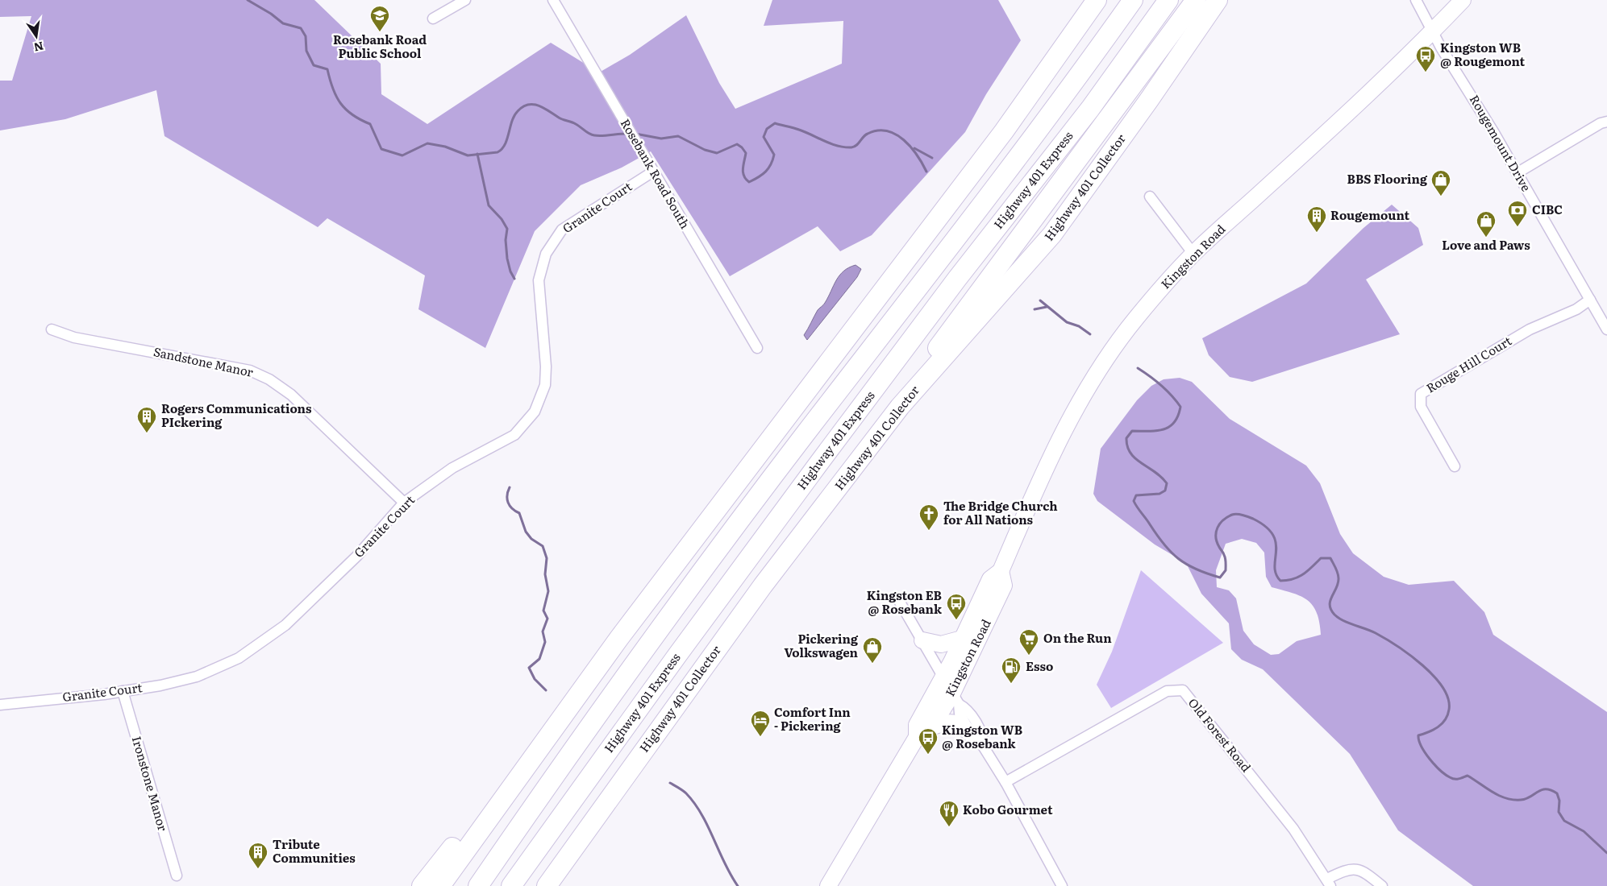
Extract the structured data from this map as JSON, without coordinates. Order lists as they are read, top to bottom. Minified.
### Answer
{"streets":{"highway":["Highway 401 Express","Highway 401 Collector"],"main road":["Kingston Road"],"street":["Rougemount Drive","Rosebank Road South","Granite Court","Sandstone Manor","Rouge Hill Court","Old Forest Road","Ironstone Manor"]},"crossings":[["Rougemount Drive","Kingston Road"],["Rougemount Drive","Rouge Hill Court"],["Rosebank Road South","Granite Court"],["Granite Court","Sandstone Manor"],["Granite Court","Ironstone Manor"]],"places":{"school or university":["Rosebank Road Public School"],"bus stop":["Kingston WB @ Rougemont","Kingston EB @ Rosebank","Kingston WB @ Rosebank"],"shop":["BBS Flooring","Love and Paws","Pickering Volkswagen"],"bank":["CIBC"],"building":["Rougemount","Rogers Communications PIckering","Tribute Communities"],"church":["The Bridge Church for All Nations"],"supermarket":["On the Run"],"fuel station":["Esso"],"hotel":["Comfort Inn - Pickering"],"restaurant":["Kobo Gourmet"]},"north":"bottom"}
